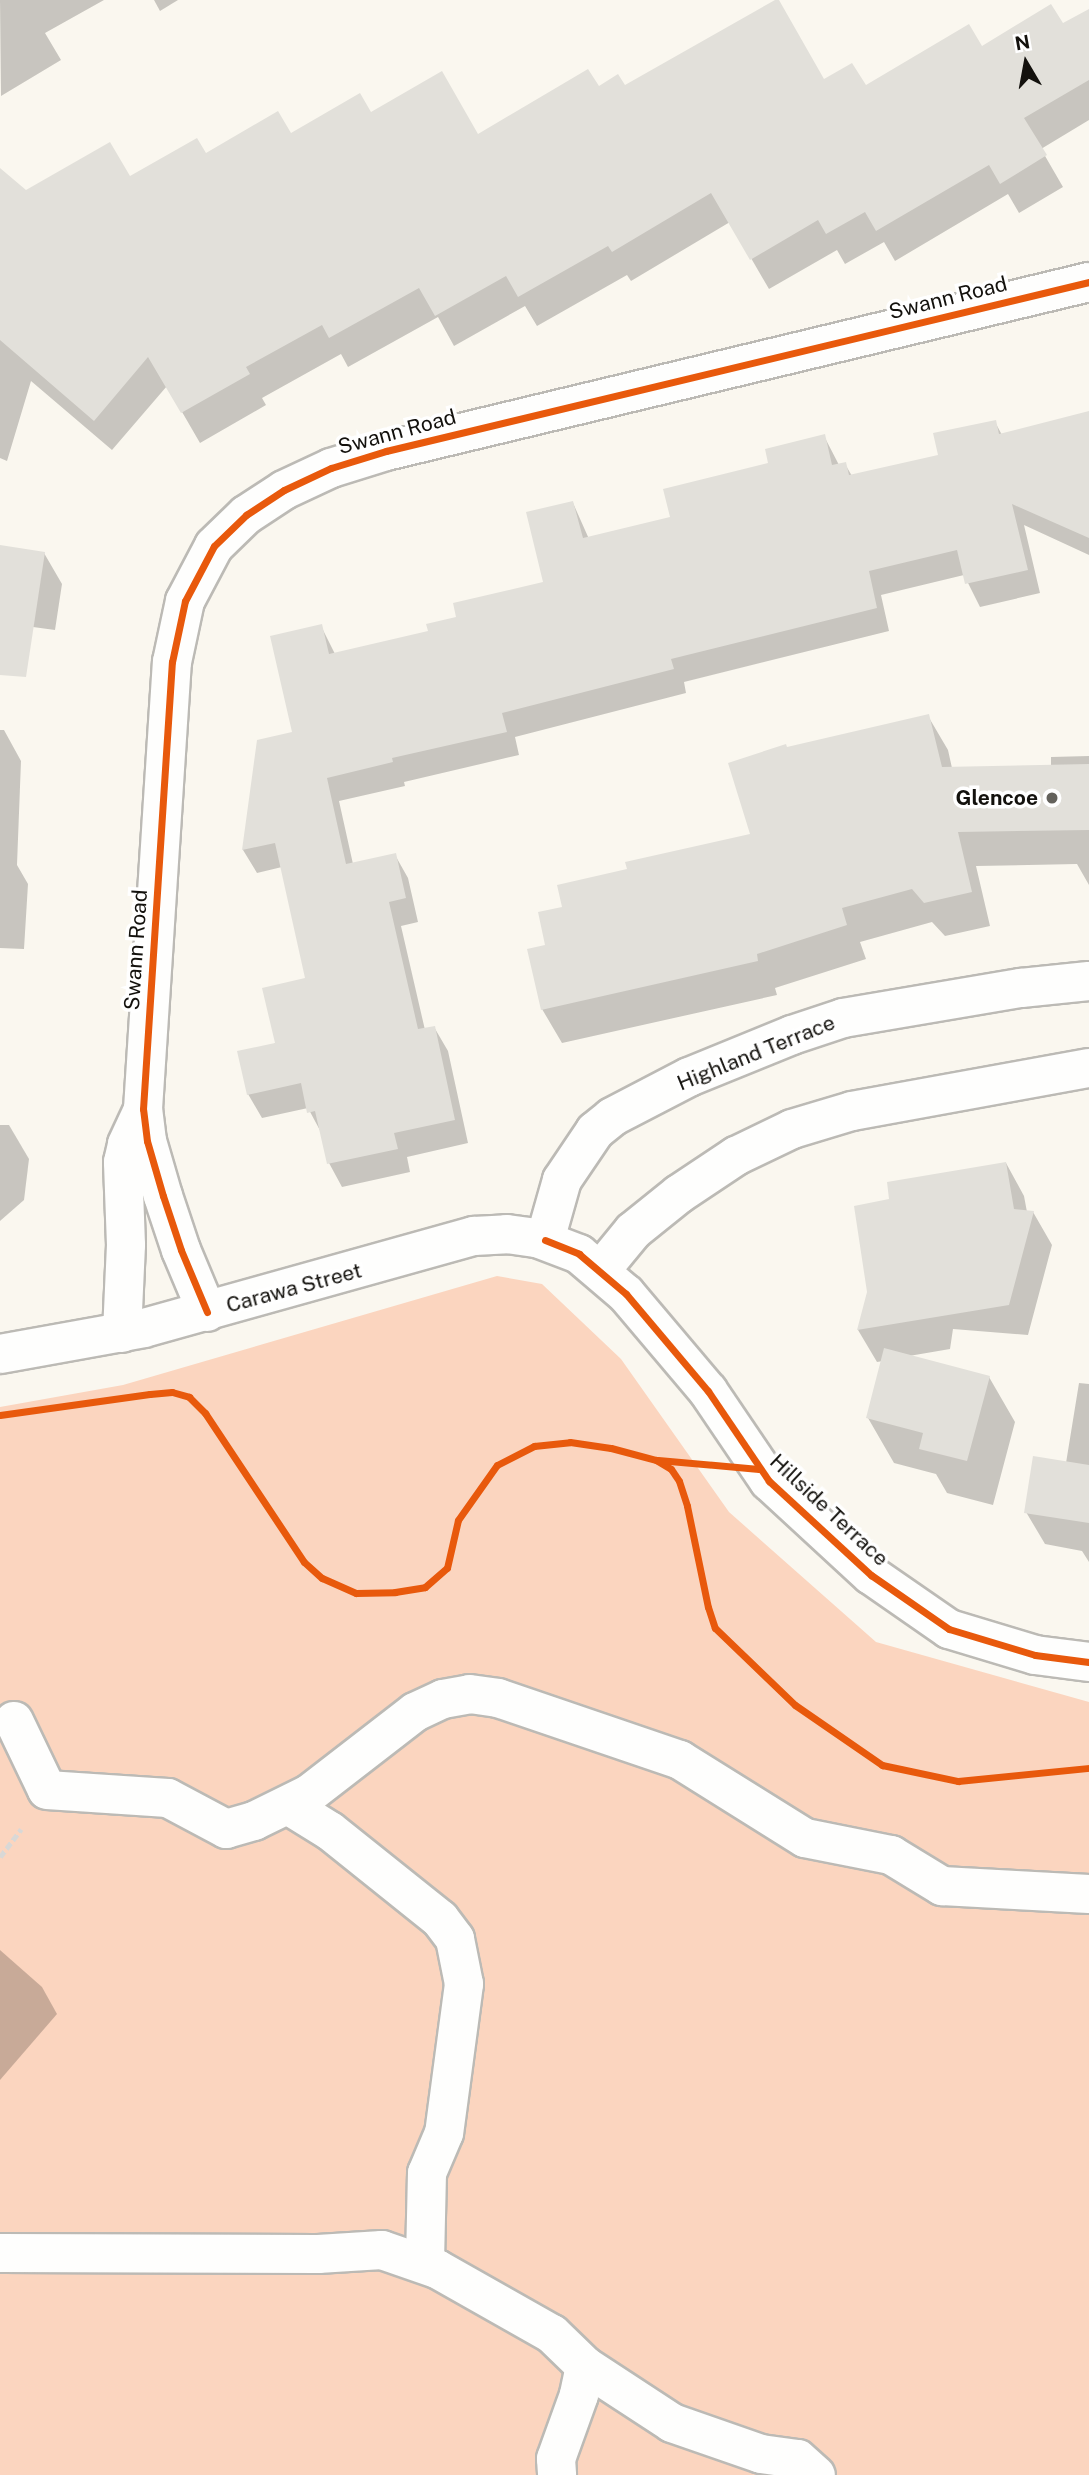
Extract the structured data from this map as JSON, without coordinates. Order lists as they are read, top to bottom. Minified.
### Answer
{"streets":{"street":["Swann Road","Highland Terrace","Carawa Street","Hillside Terrace"]},"crossings":[["Swann Road","Carawa Street"],["Highland Terrace","Carawa Street"],["Highland Terrace","Hillside Terrace"],["Carawa Street","Hillside Terrace"]],"places":["Glencoe"],"north":"top"}
